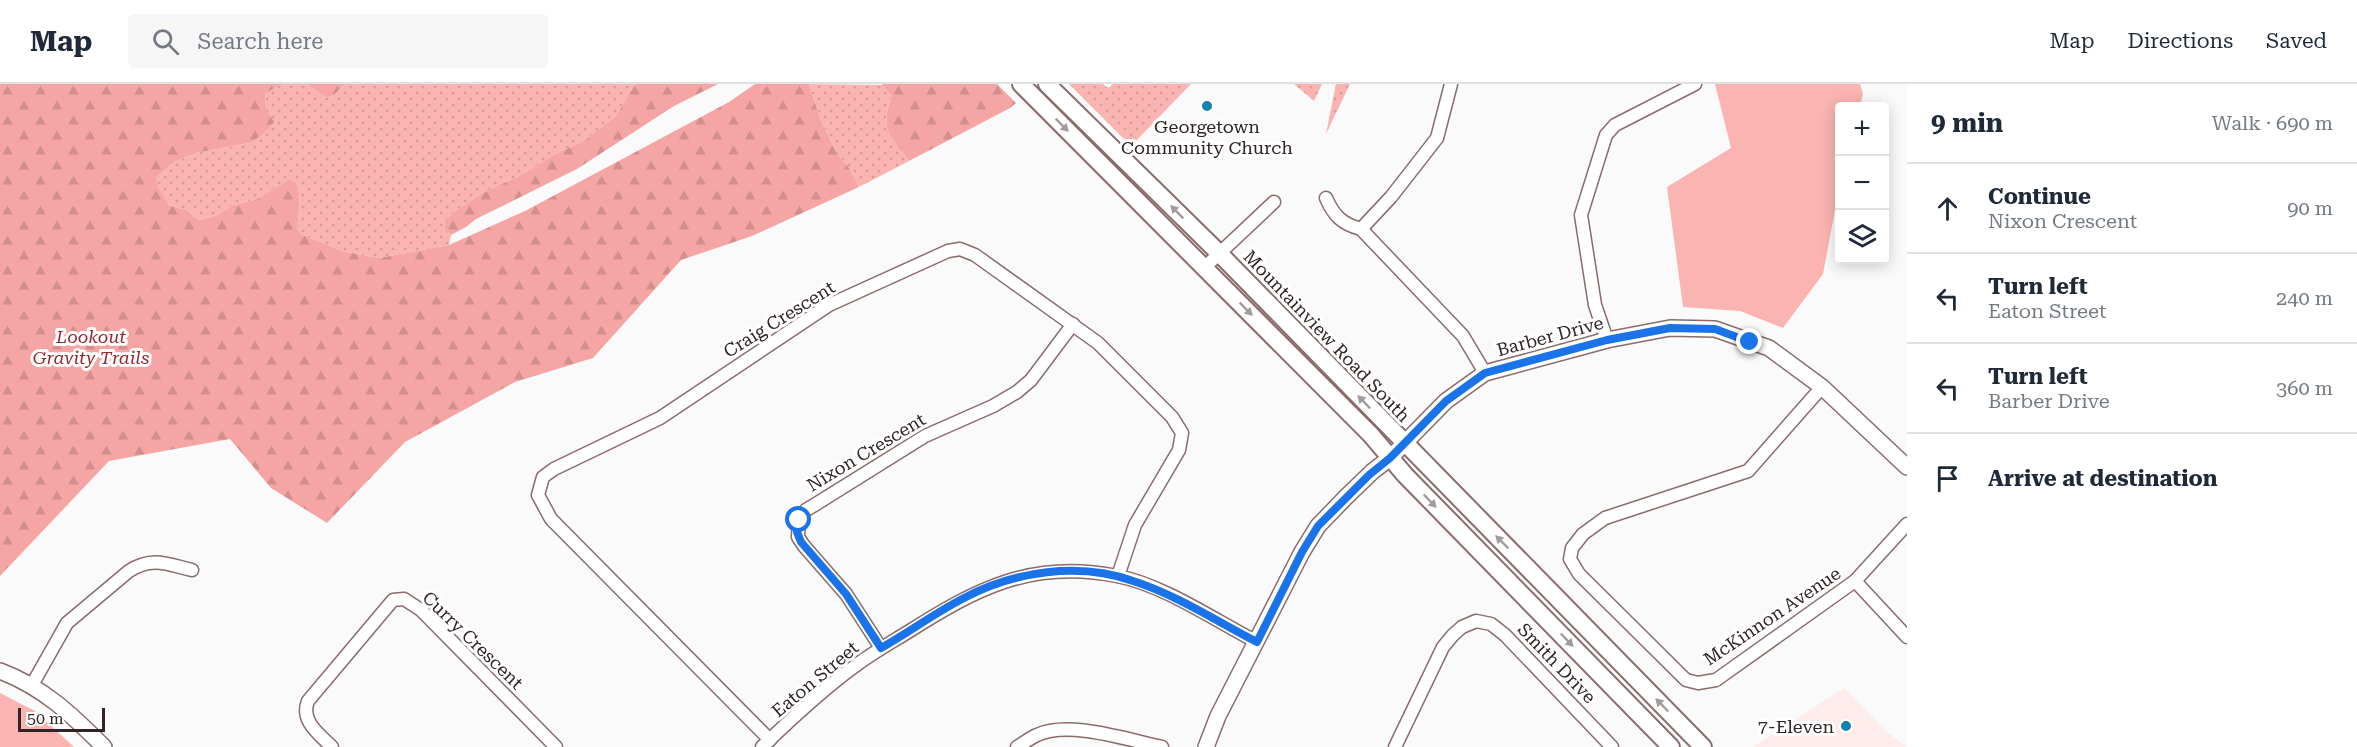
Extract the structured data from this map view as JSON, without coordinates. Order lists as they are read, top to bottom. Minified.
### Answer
{"streets":{"main road":["Mountainview Road South"],"street":["Craig Crescent","Barber Drive","Nixon Crescent","McKinnon Avenue","Curry Crescent","Smith Drive","Eaton Street"]},"crossings":[["Craig Crescent","Nixon Crescent"],["Craig Crescent","Eaton Street"],["Mountainview Road South","Barber Drive"],["Barber Drive","McKinnon Avenue"],["Barber Drive","Eaton Street"],["Nixon Crescent","Eaton Street"]],"parks":["Lookout Gravity Trails"],"places":["Georgetown Community Church","7-Eleven"],"scale_bar":"50 m","page":{"header":"Map","search":"Search here","nav":["Map","Directions","Saved"],"heading":["9 min","Walk · 690 m"],"map_buttons":["+","−"],"list":[["Continue","Nixon Crescent","90 m"],["Turn left","Eaton Street","240 m"],["Turn left","Barber Drive","360 m"],"Arrive at destination"],"scale":"50 m"}}
